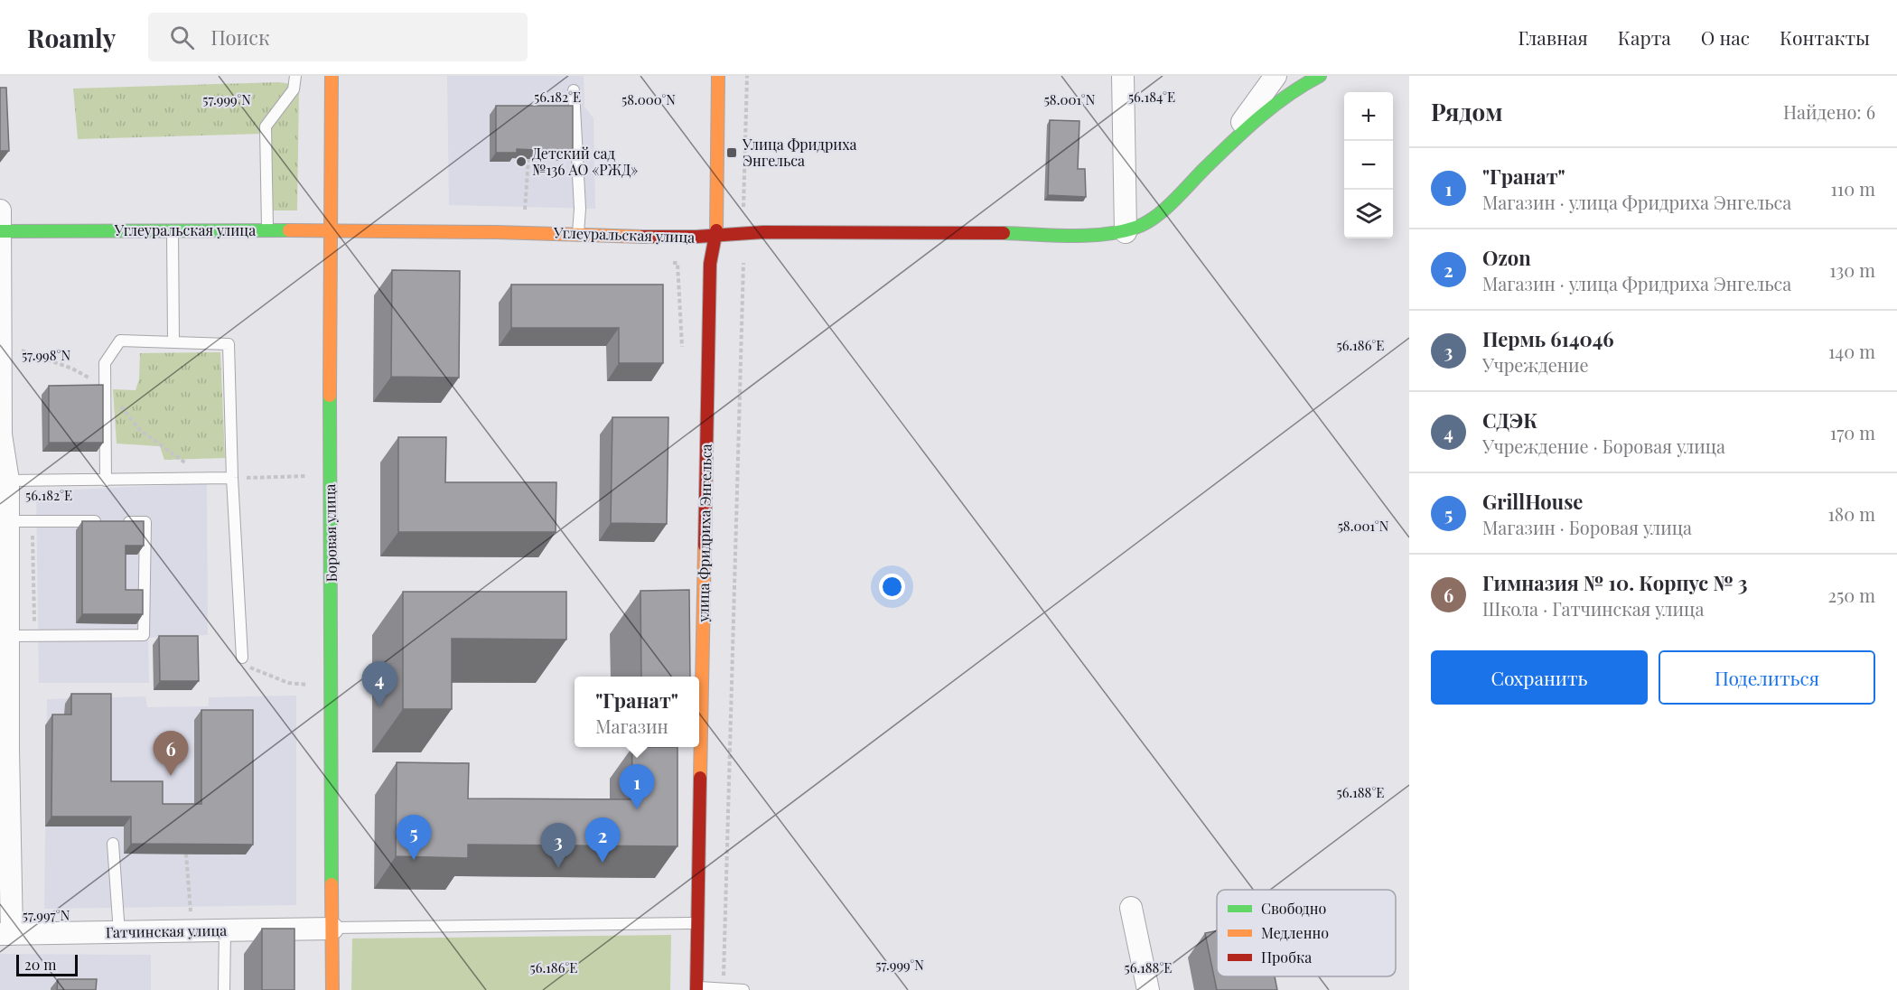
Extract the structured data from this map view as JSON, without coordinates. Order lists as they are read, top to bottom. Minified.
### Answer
{"streets":{"street":["Углеуральская улица","Боровая улица","улица Фридриха Энгельса","Гатчинская улица"]},"crossings":[["Углеуральская улица","Боровая улица"],["Углеуральская улица","улица Фридриха Энгельса"],["Боровая улица","Гатчинская улица"]],"places":{"transit":["Улица Фридриха Энгельса"],"other":["Детский сад №136 АО «РЖД»"]},"legend":["Свободно","Медленно","Пробка"],"scale_bar":"20 m","page":{"header":"Roamly","search":"Поиск","nav":["Главная","Карта","О нас","Контакты"],"heading":["Рядом","Найдено: 6"],"map_buttons":["+","−"],"list":[{"mark":"1","name":"\"Гранат\"","note":"Магазин · улица Фридриха Энгельса","value":"110 m"},{"mark":"2","name":"Ozon","note":"Магазин · улица Фридриха Энгельса","value":"130 m"},{"mark":"3","name":"Пермь 614046","note":"Учреждение","value":"140 m"},{"mark":"4","name":"СДЭК","note":"Учреждение · Боровая улица","value":"170 m"},{"mark":"5","name":"GrillHouse","note":"Магазин · Боровая улица","value":"180 m"},{"mark":"6","name":"Гимназия № 10. Корпус № 3","note":"Школа · Гатчинская улица","value":"250 m"}],"buttons":["Сохранить","Поделиться"],"pins":["4","6","1","5","2","3"],"popup":["\"Гранат\"","Магазин"],"scale":"20 m"},"coordinates":["56.182°E","56.184°E","57.999°N","58.000°N","58.001°N","56.186°E","57.998°N","56.188°E","57.997°N"]}
